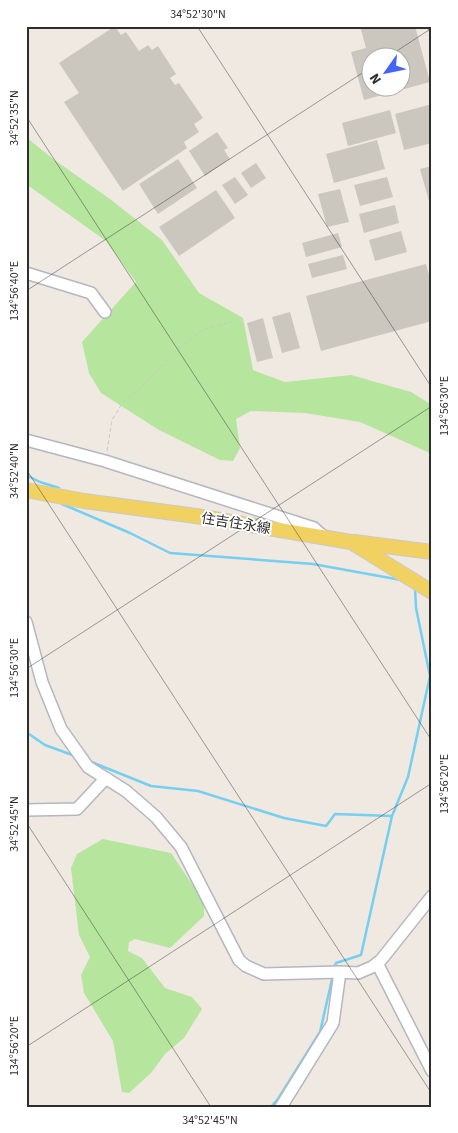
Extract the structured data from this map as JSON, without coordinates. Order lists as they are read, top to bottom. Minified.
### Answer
{"streets":{"main road":["住吉住永線"]},"north":"bottom left","coordinates":["34°52'30\"N","34°52'35\"N","134°56'40\"E","134°56'30\"E","34°52'40\"N","134°56'20\"E","34°52'45\"N"]}
